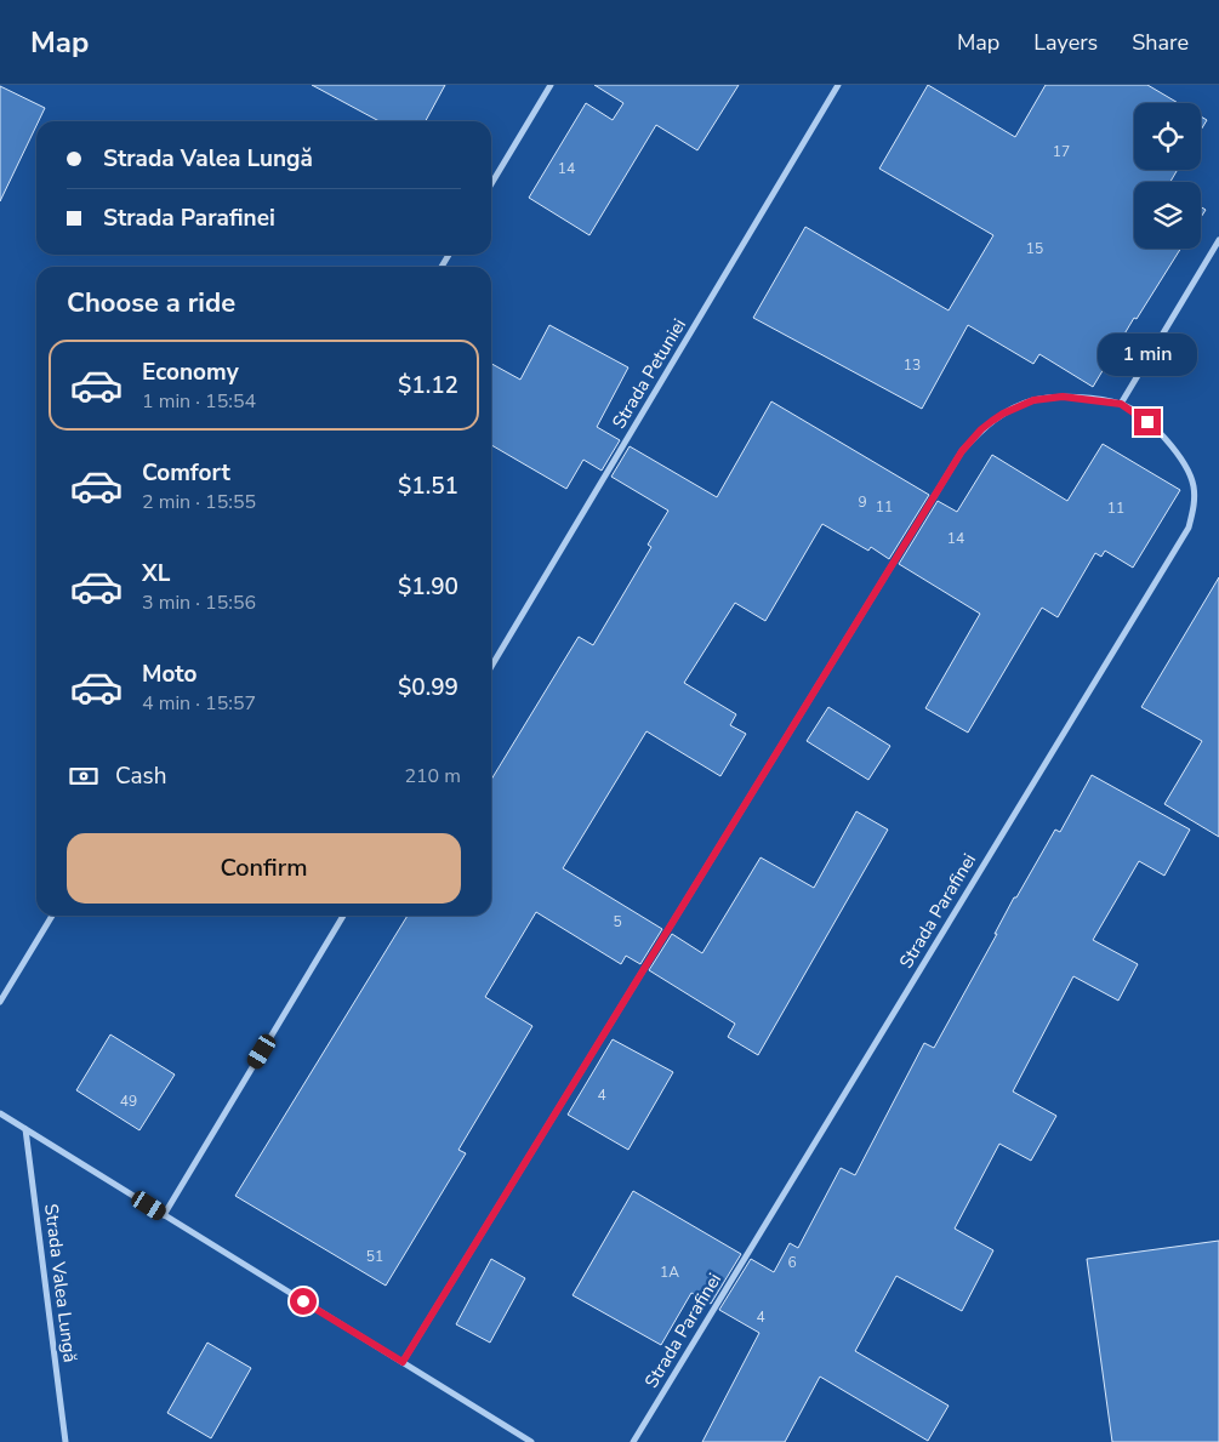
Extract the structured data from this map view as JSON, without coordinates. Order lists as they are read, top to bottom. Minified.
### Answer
{"streets":{"street":["Strada Petuniei","Strada Parafinei","Strada Valea Lungă"]},"house_numbers":["17","14","15","13","9","11","11","14","5","4","49","51","6","1A","4"],"page":{"header":"Map","nav":["Map","Layers","Share"],"banner":["Strada Valea Lungă","Strada Parafinei"],"heading":"Choose a ride","bubble":"1 min","list":[{"name":"Economy","note":"1 min · 15:54","value":"$1.12"},{"name":"Comfort","note":"2 min · 15:55","value":"$1.51"},{"name":"XL","note":"3 min · 15:56","value":"$1.90"},{"name":"Moto","note":"4 min · 15:57","value":"$0.99"}],"pay":["Cash","210 m"],"buttons":"Confirm"}}
